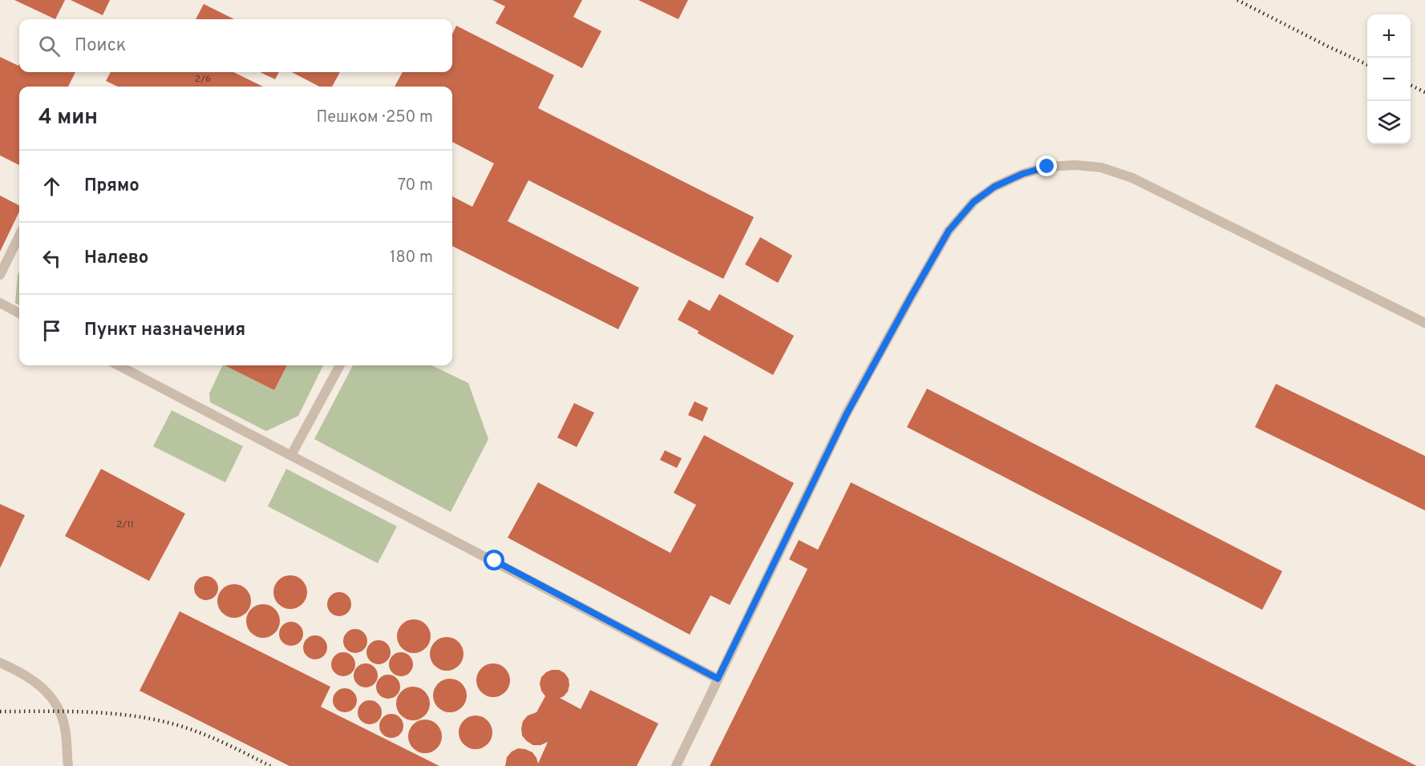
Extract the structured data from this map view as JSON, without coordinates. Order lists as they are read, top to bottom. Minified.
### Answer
{"house_numbers":["2/6","2/11"],"page":{"map_buttons":["+","−"],"search":"Поиск","heading":["4 мин","Пешком · 250 m"],"list":[["Прямо","70 m"],["Налево","180 m"],"Пункт назначения"]}}
